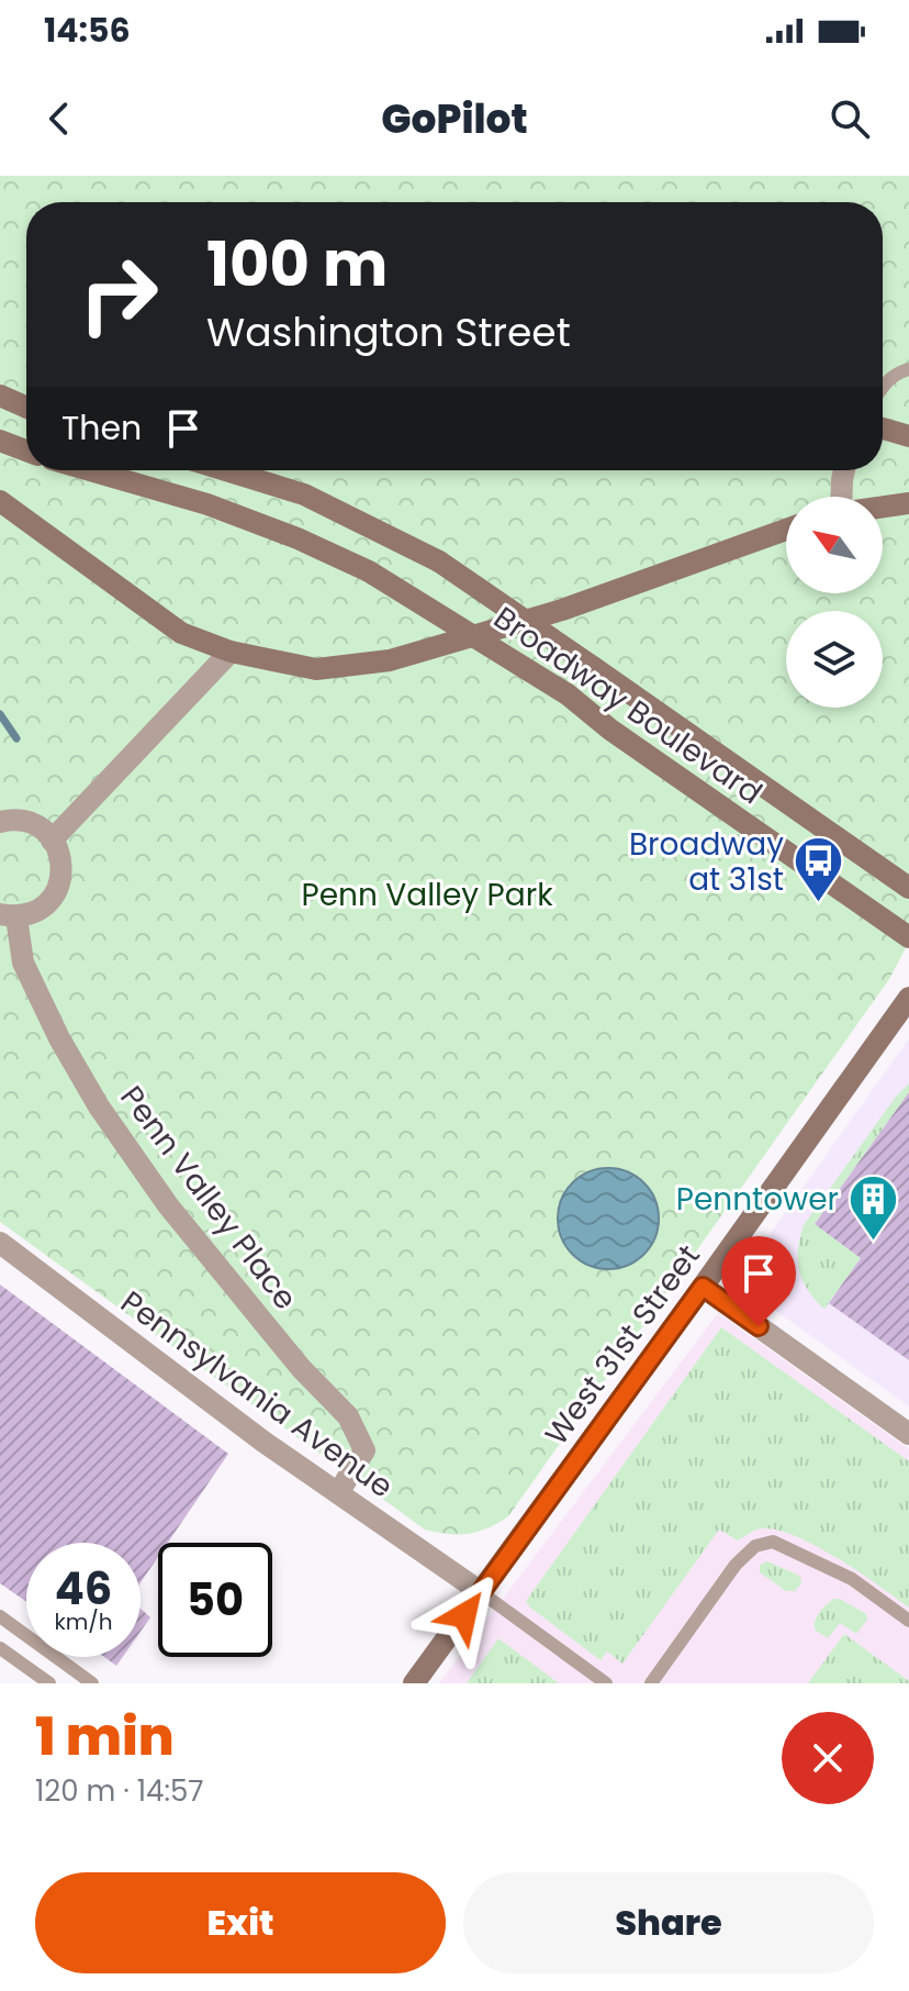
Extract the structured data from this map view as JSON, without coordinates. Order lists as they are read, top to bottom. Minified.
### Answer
{"streets":{"main road":["Broadway Boulevard","West 31st Street"],"street":["Penn Valley Place","Pennsylvania Avenue"]},"crossings":[["Penn Valley Place","Pennsylvania Avenue"],["West 31st Street","Pennsylvania Avenue"]],"parks":["Penn Valley Park"],"places":{"bus stop":["Broadway at 31st"],"building":["Penntower"]},"north":"top left","page":{"status":"14:56","header":"GoPilot","turn":["100 m","Washington Street"],"then":"Then","speed":"46 km/h","limit":"50","heading":["1 min","120 m · 14:57"],"buttons":["Exit","Share"]}}
